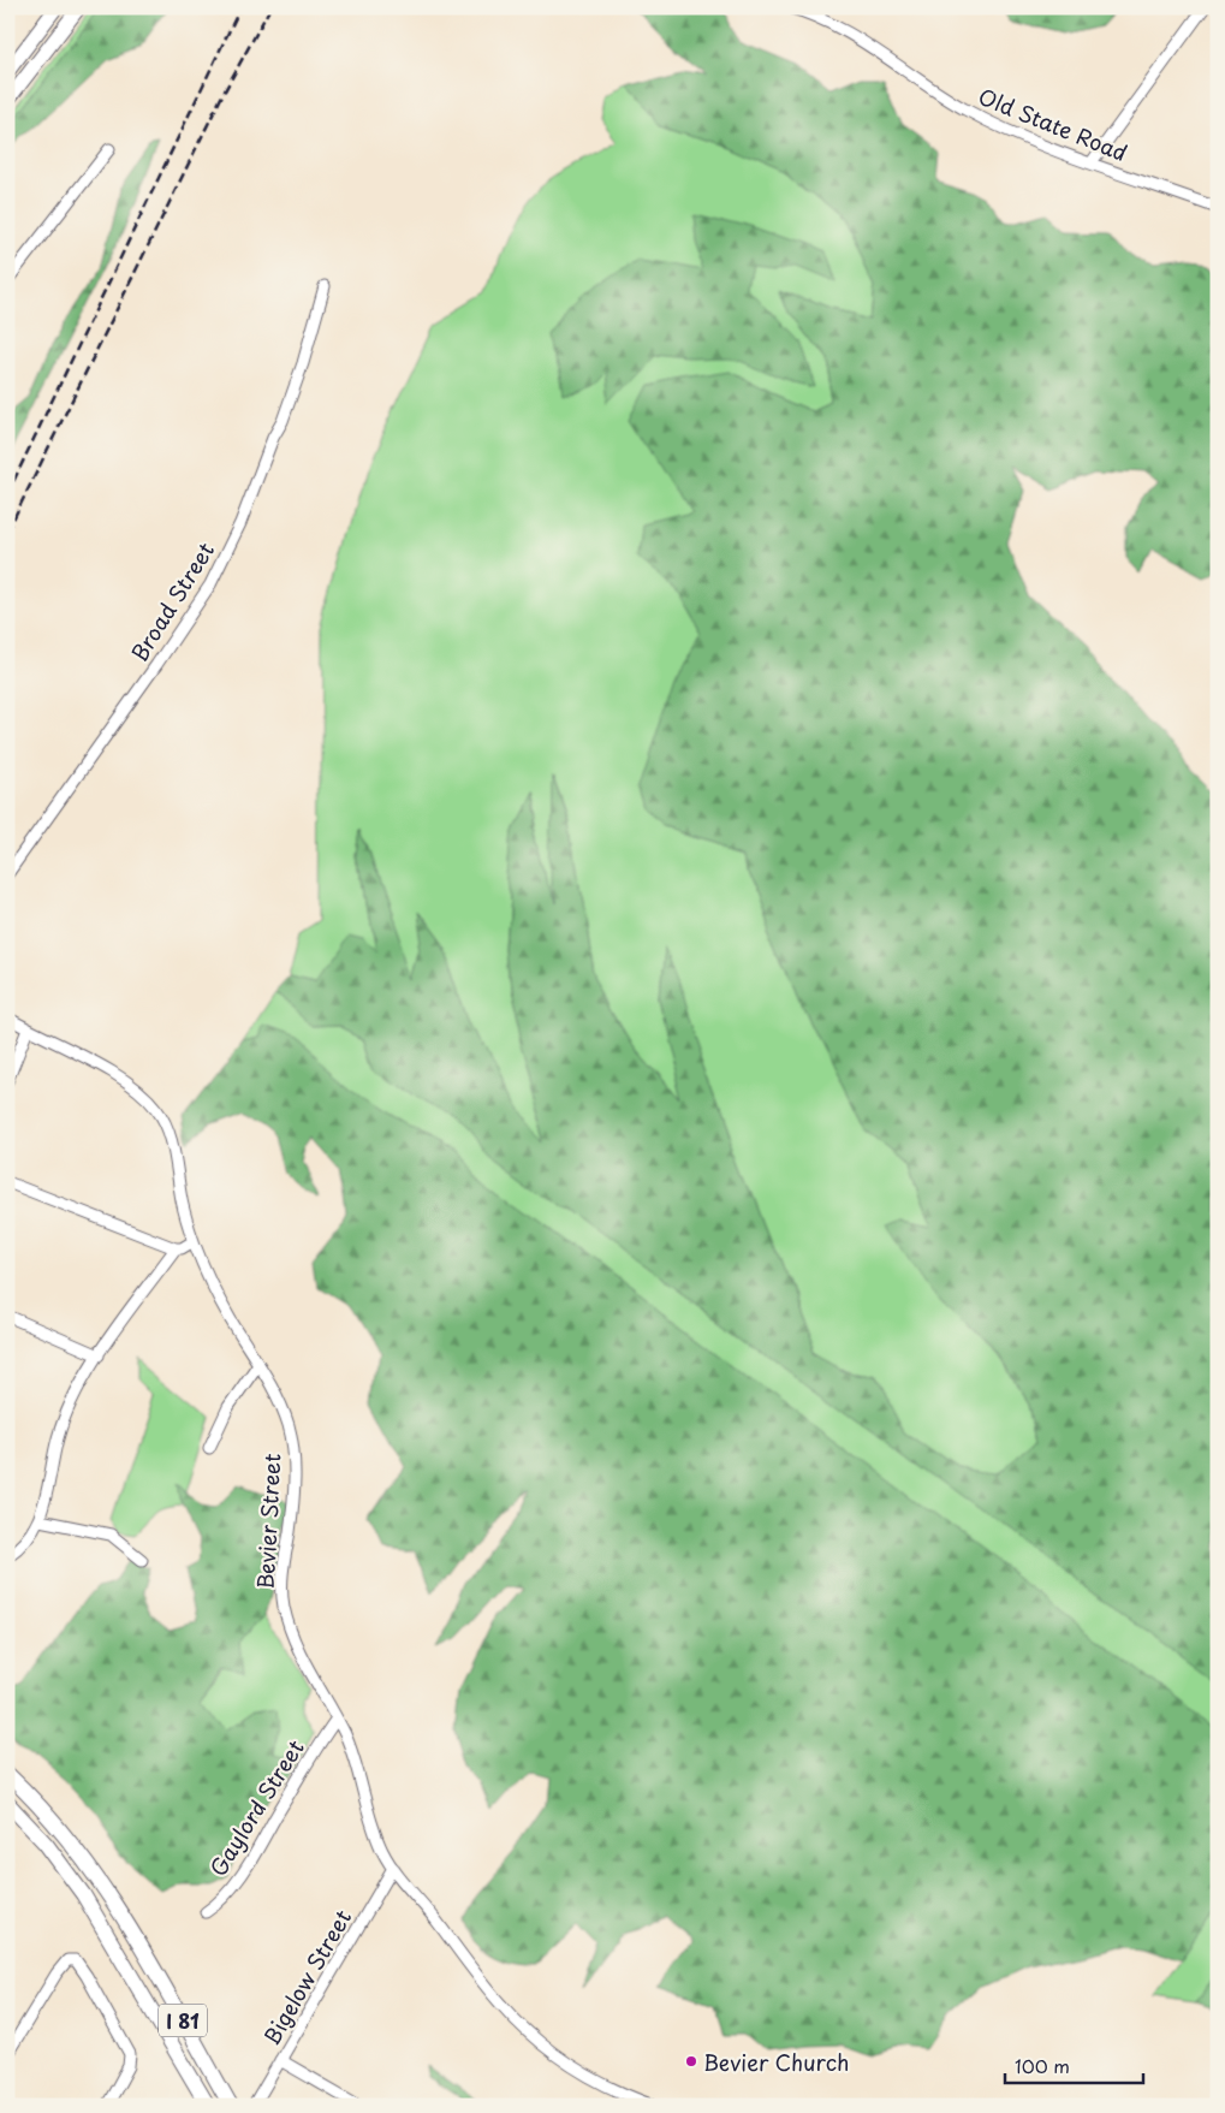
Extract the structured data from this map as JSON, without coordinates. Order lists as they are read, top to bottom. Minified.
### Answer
{"streets":{"highway":["I 81"],"street":["Old State Road","Broad Street","Bevier Street","Gaylord Street","Bigelow Street"]},"crossings":[["Bevier Street","Gaylord Street"],["Bevier Street","Bigelow Street"]],"places":["Bevier Church"],"scale_bar":"100 m"}
